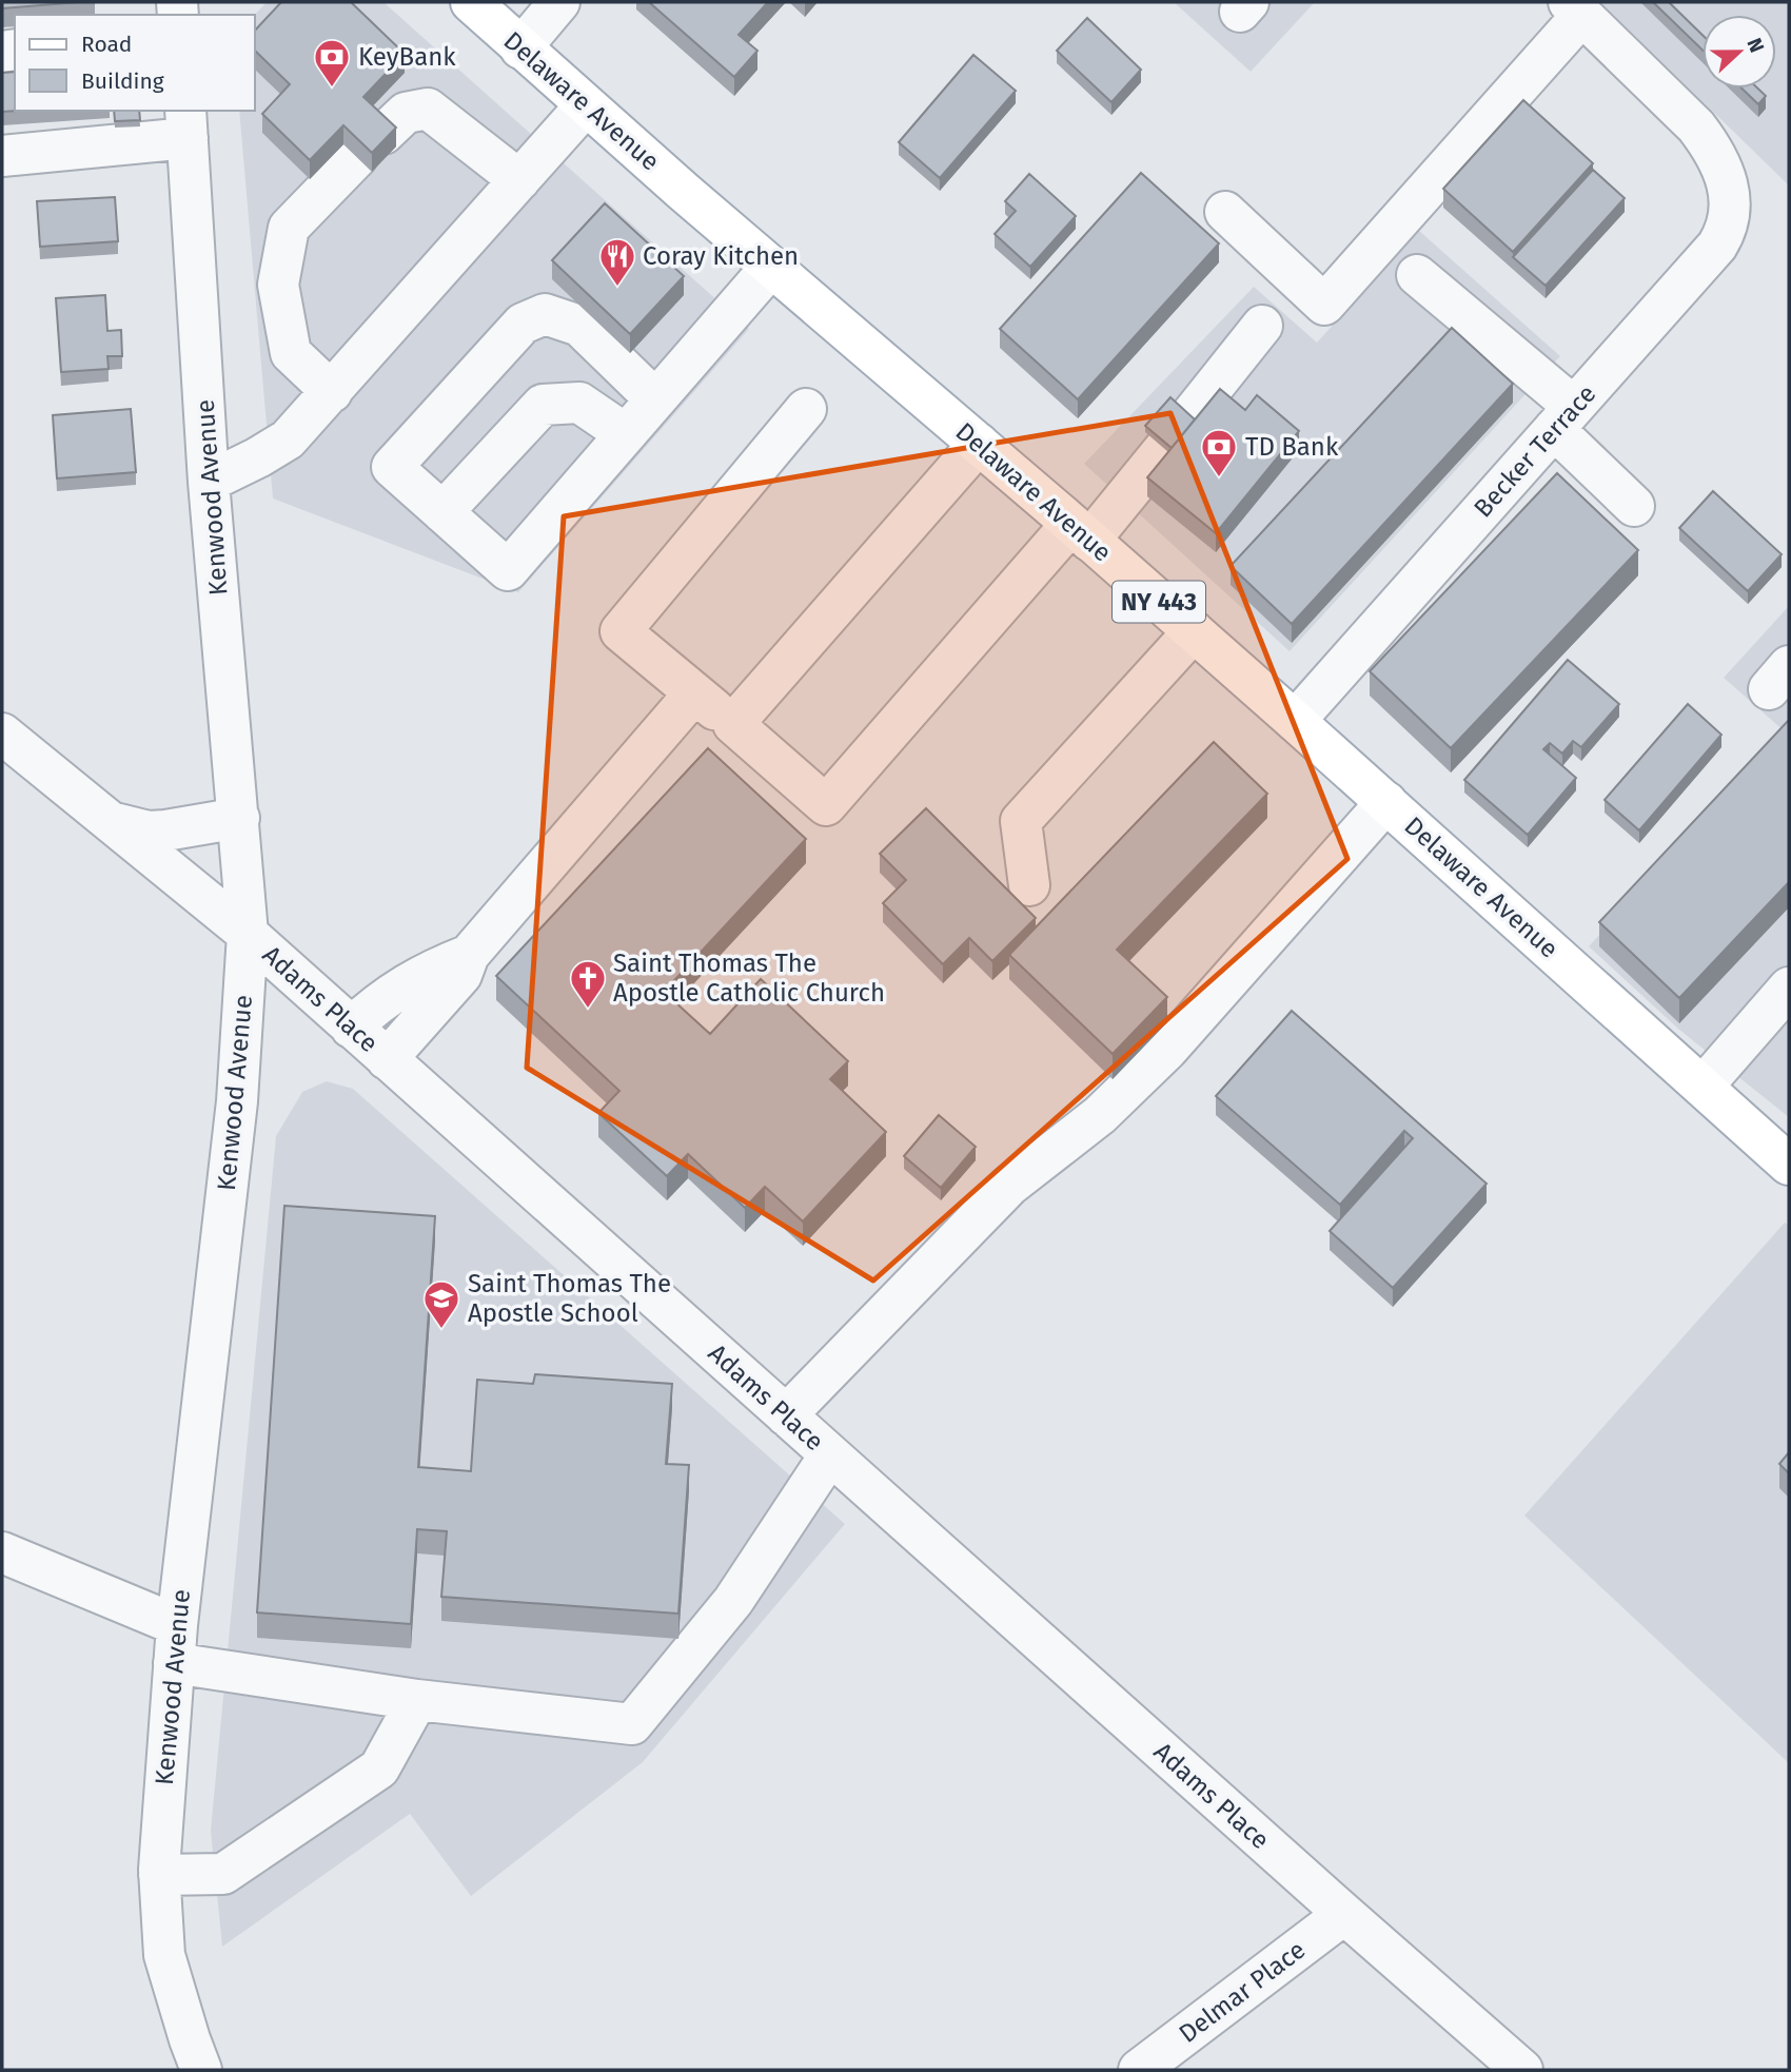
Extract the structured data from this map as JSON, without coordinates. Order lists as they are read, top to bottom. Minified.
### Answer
{"streets":{"main road":["Delaware Avenue","NY 443"],"street":["Becker Terrace","Kenwood Avenue","Adams Place","Delmar Place"]},"crossings":[["Delaware Avenue","Becker Terrace"],["Kenwood Avenue","Adams Place"],["Adams Place","Delmar Place"]],"places":{"bank":["KeyBank","TD Bank"],"restaurant":["Coray Kitchen"],"church":["Saint Thomas The Apostle Catholic Church"],"school or university":["Saint Thomas The Apostle School"]},"legend":["Road","Building"],"north":"right"}
